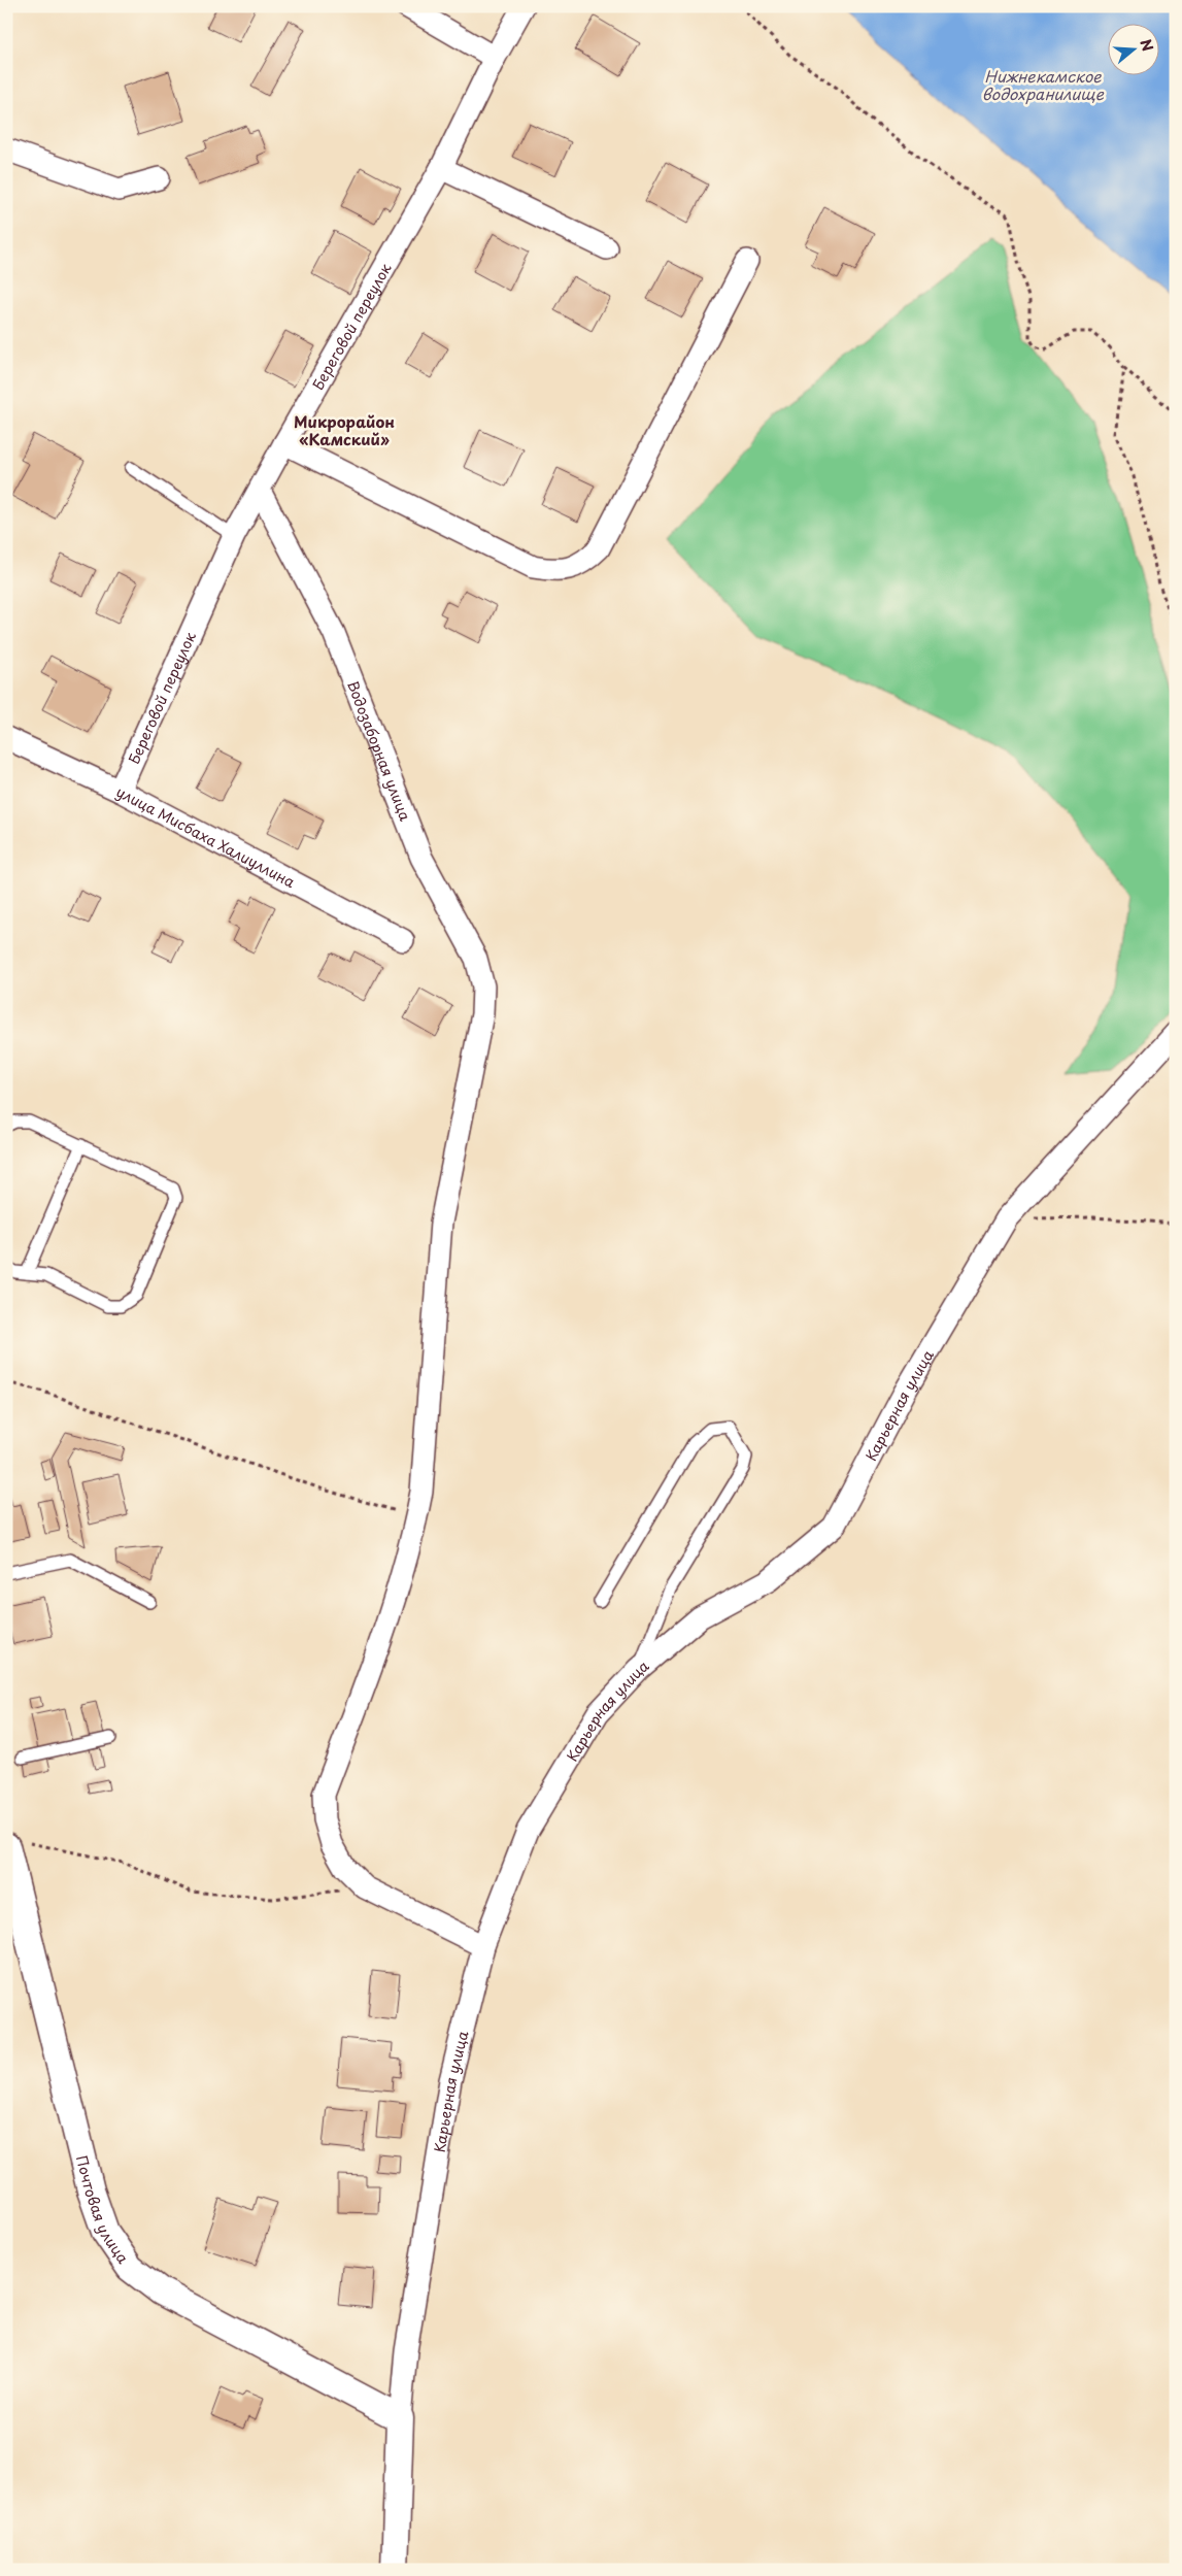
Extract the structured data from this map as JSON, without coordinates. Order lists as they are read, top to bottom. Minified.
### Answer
{"streets":{"street":["Береговой переулок","Водозаборная улица","улица Мисбаха Халиуллина","Карьерная улица","Почтовая улица"]},"crossings":[["Береговой переулок","Водозаборная улица"],["Береговой переулок","улица Мисбаха Халиуллина"],["Водозаборная улица","Карьерная улица"],["Карьерная улица","Почтовая улица"]],"districts":["Микрорайон «Камский»"],"water":["Нижнекамское водохранилище"],"north":"right"}
